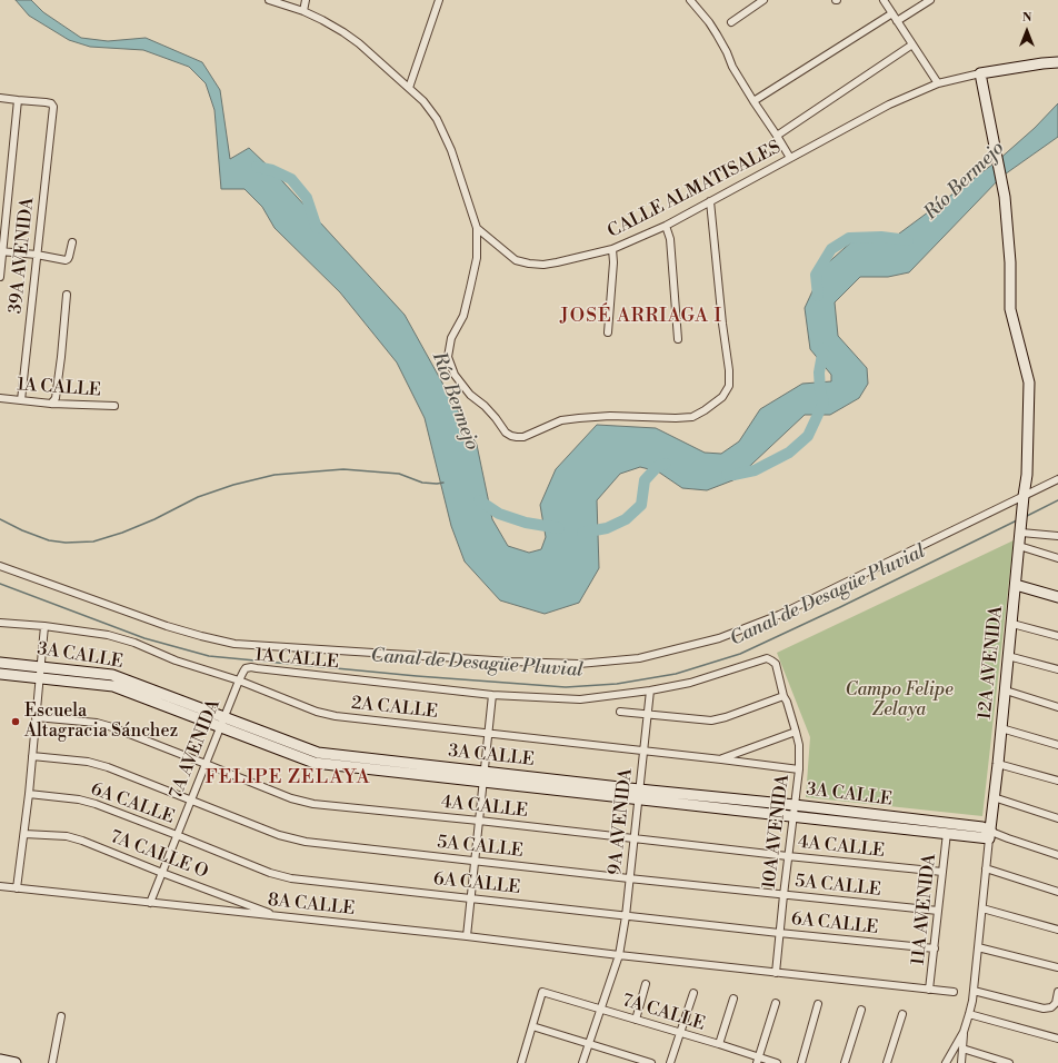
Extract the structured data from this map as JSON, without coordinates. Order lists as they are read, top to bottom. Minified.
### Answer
{"streets":{"street":["CALLE ALMATISALES","39A AVENIDA","1A CALLE","3A CALLE","12A AVENIDA","2A CALLE","7A AVENIDA","6A CALLE","4A CALLE","9A AVENIDA","10A AVENIDA","5A CALLE","7A CALLE O","8A CALLE","11A AVENIDA","7A CALLE"]},"crossings":[["CALLE ALMATISALES","12A AVENIDA"],["39A AVENIDA","1A CALLE"],["1A CALLE","2A CALLE"],["1A CALLE","7A AVENIDA"],["1A CALLE","10A AVENIDA"],["3A CALLE","12A AVENIDA"],["3A CALLE","7A AVENIDA"],["3A CALLE","9A AVENIDA"],["3A CALLE","10A AVENIDA"],["3A CALLE","11A AVENIDA"],["2A CALLE","7A AVENIDA"],["2A CALLE","9A AVENIDA"],["2A CALLE","10A AVENIDA"],["7A AVENIDA","6A CALLE"],["7A AVENIDA","4A CALLE"],["7A AVENIDA","5A CALLE"],["7A AVENIDA","7A CALLE O"],["7A AVENIDA","8A CALLE"],["6A CALLE","9A AVENIDA"],["6A CALLE","10A AVENIDA"],["6A CALLE","11A AVENIDA"],["4A CALLE","9A AVENIDA"],["4A CALLE","10A AVENIDA"],["4A CALLE","11A AVENIDA"],["9A AVENIDA","10A AVENIDA"],["9A AVENIDA","5A CALLE"],["9A AVENIDA","8A CALLE"],["9A AVENIDA","7A CALLE"],["10A AVENIDA","5A CALLE"],["10A AVENIDA","8A CALLE"],["5A CALLE","11A AVENIDA"],["7A CALLE O","8A CALLE"],["8A CALLE","11A AVENIDA"]],"districts":["JOSÉ ARRIAGA I","FELIPE ZELAYA"],"water":["Río Bermejo","Canal de Desagüe Pluvial"],"parks":["Campo Felipe Zelaya"],"places":["Escuela Altagracia Sánchez"],"north":"top"}
